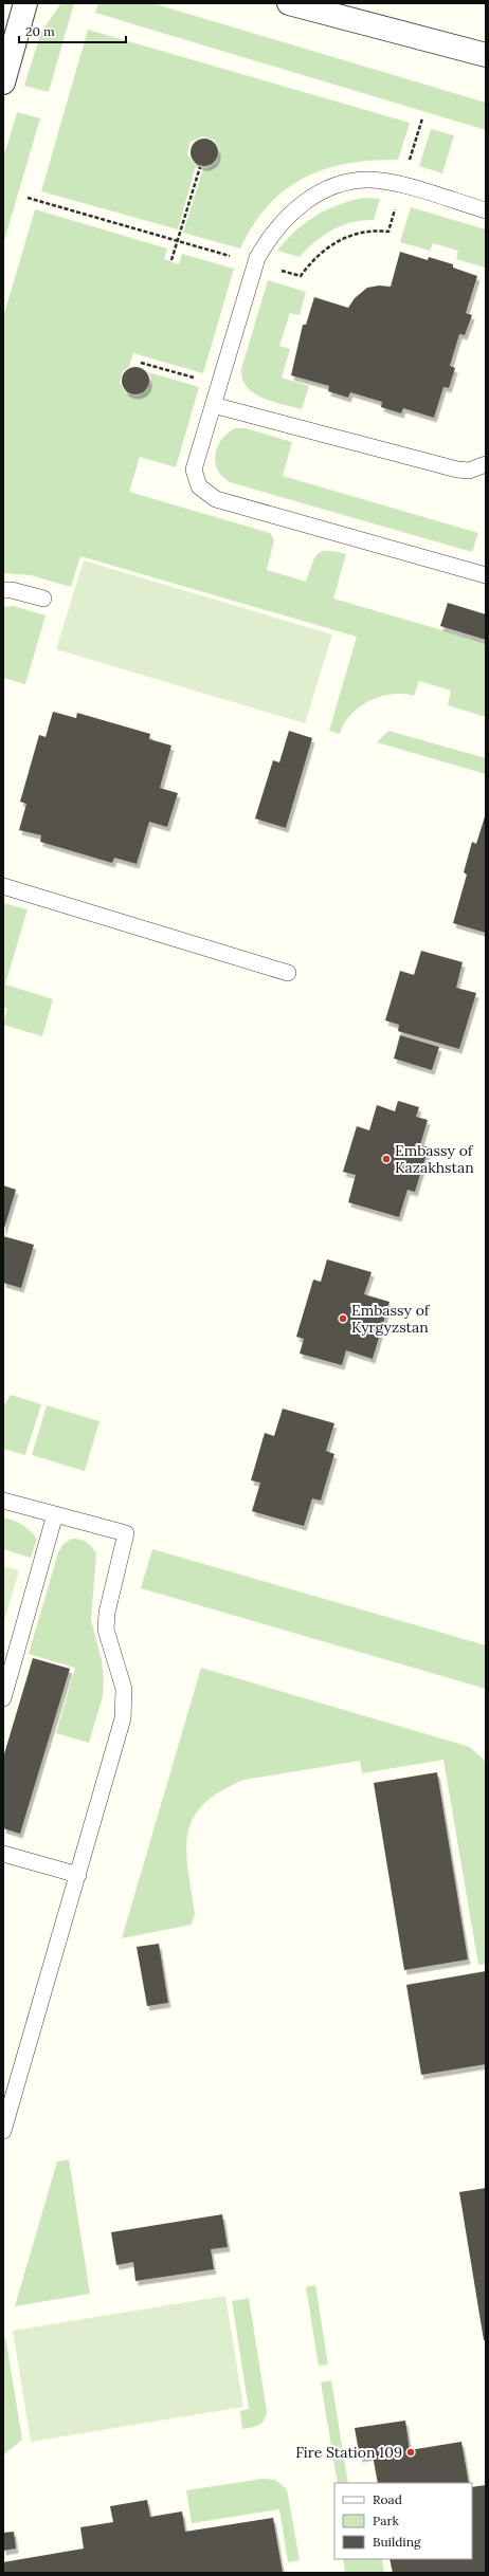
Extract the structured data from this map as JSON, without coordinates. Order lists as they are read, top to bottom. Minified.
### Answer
{"places":["Embassy of Kazakhstan","Embassy of Kyrgyzstan","Fire Station 109"],"legend":["Road","Park","Building"],"scale_bar":"20 m"}
